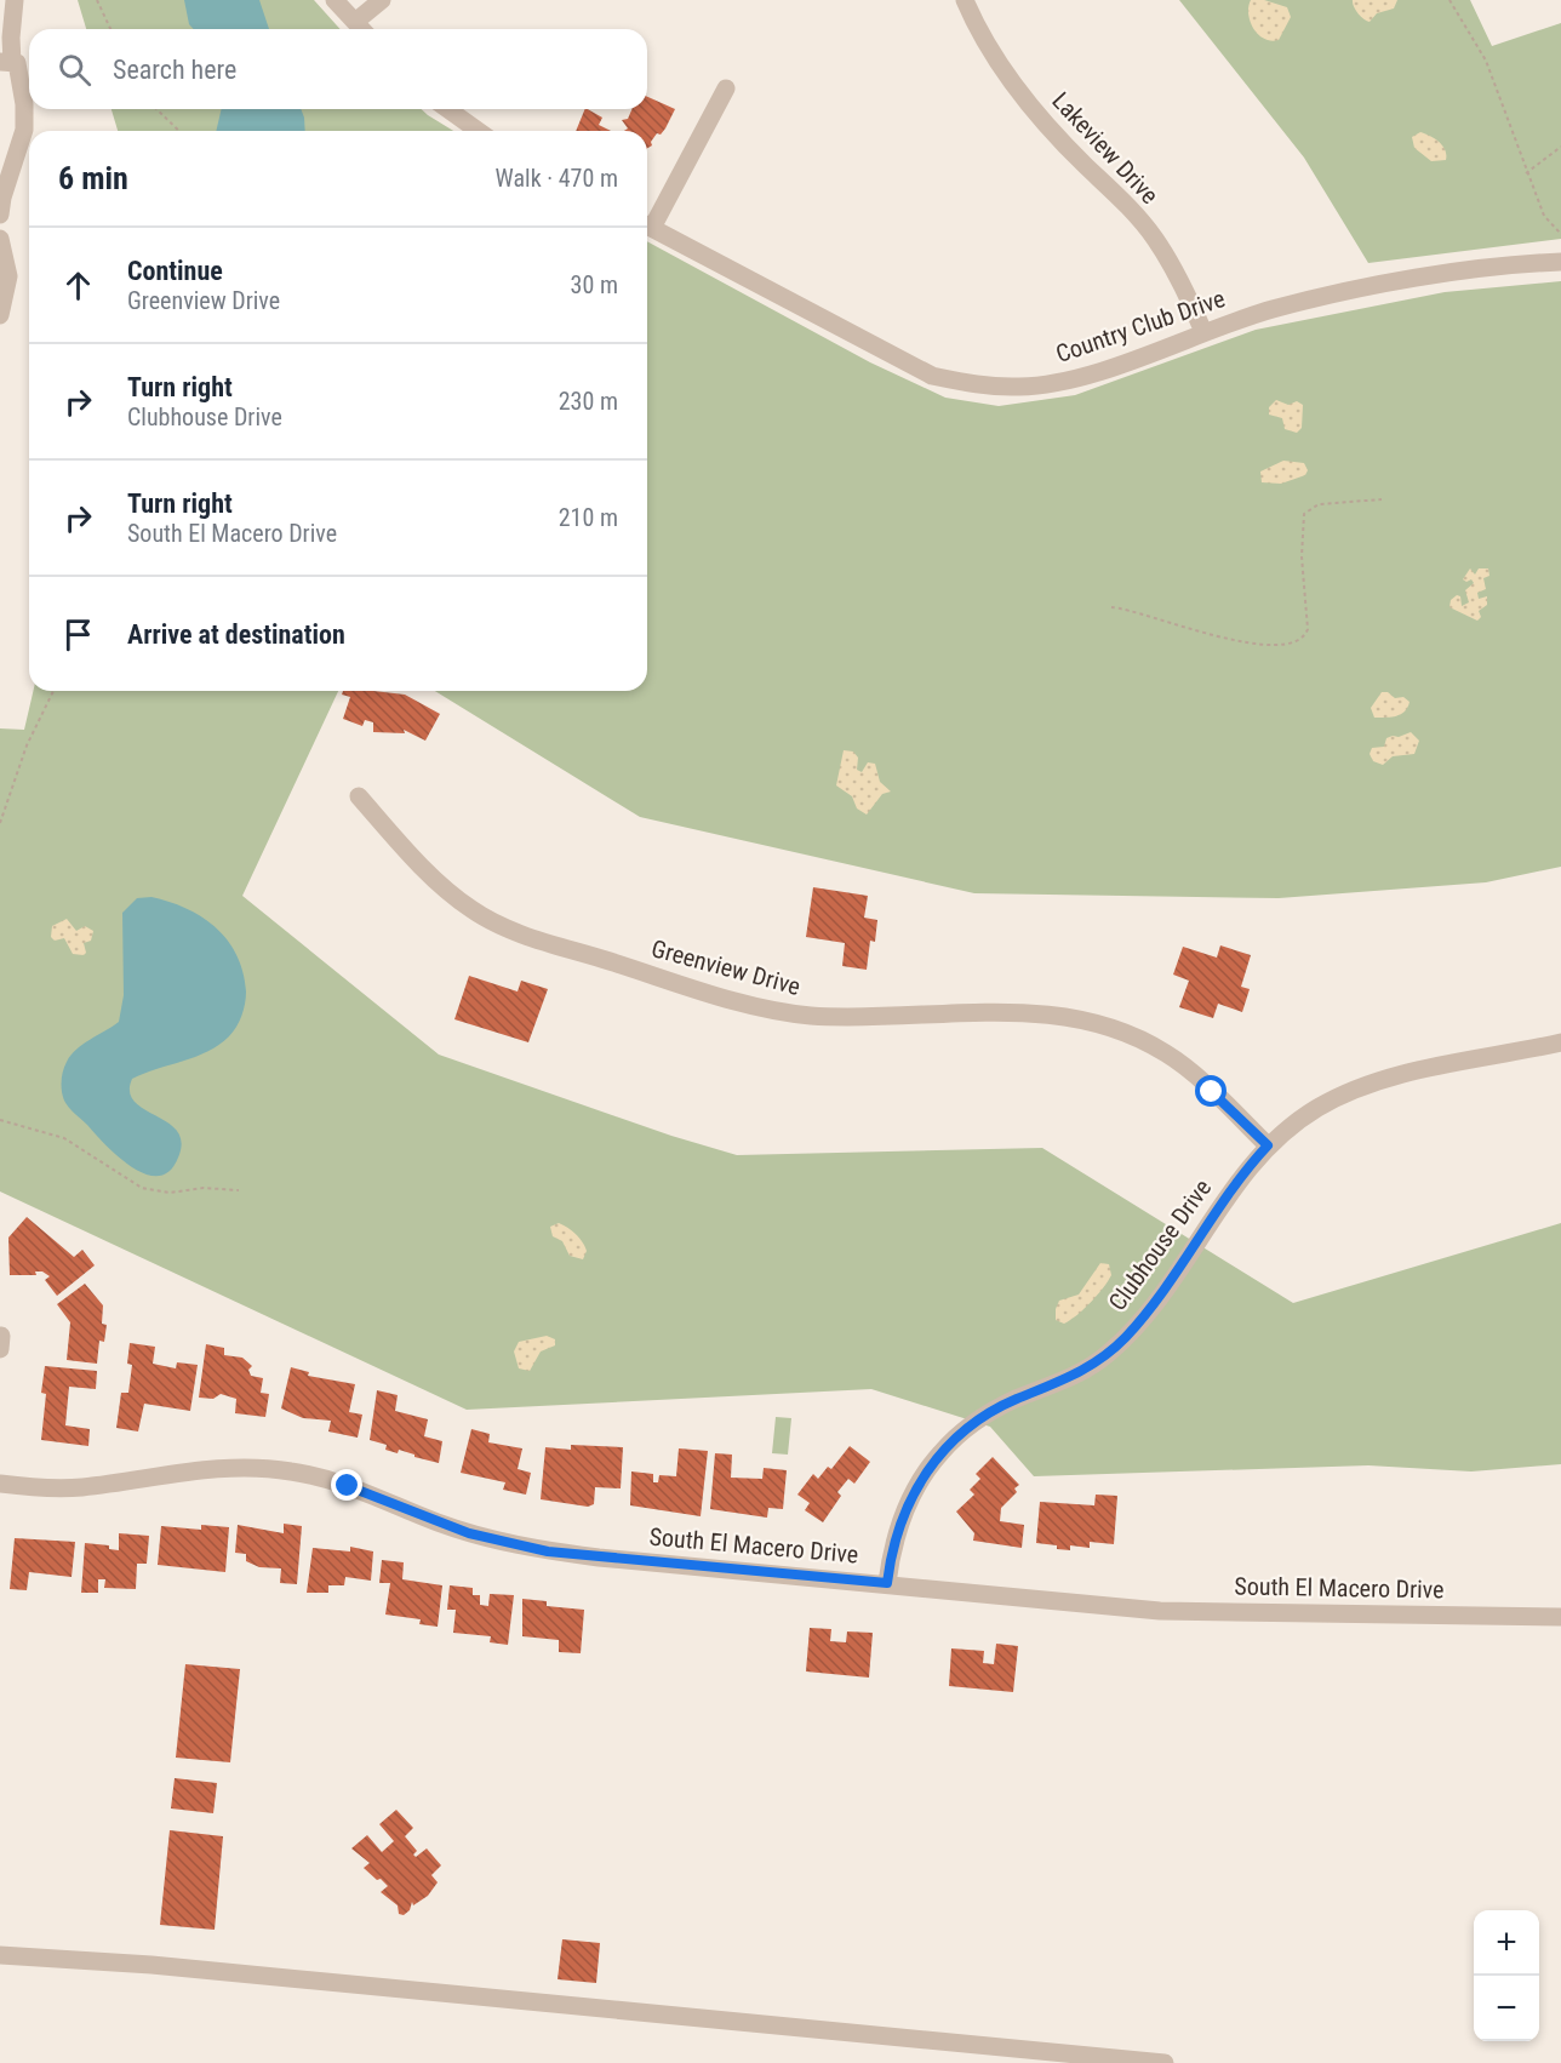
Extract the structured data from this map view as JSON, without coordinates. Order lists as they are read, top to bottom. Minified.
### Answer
{"streets":{"street":["Lakeview Drive","Country Club Drive","Greenview Drive","Clubhouse Drive","South El Macero Drive"]},"crossings":[["Lakeview Drive","Country Club Drive"],["Greenview Drive","Clubhouse Drive"],["Clubhouse Drive","South El Macero Drive"]],"page":{"search":"Search here","heading":["6 min","Walk · 470 m"],"list":[["Continue","Greenview Drive","30 m"],["Turn right","Clubhouse Drive","230 m"],["Turn right","South El Macero Drive","210 m"],"Arrive at destination"],"map_buttons":["+","−"]}}
